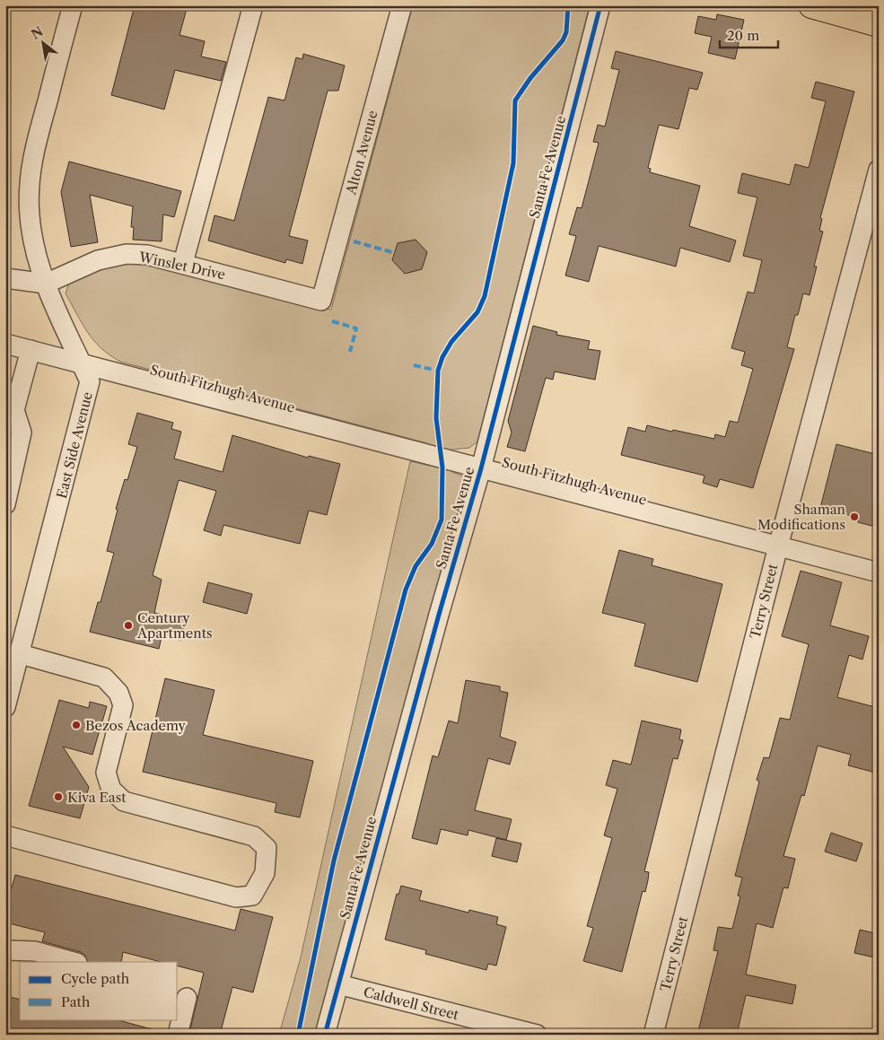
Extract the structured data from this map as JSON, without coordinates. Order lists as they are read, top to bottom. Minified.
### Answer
{"streets":{"street":["Alton Avenue","Santa Fe Avenue","Winslet Drive","South Fitzhugh Avenue","East Side Avenue","Terry Street","Caldwell Street"]},"crossings":[["Alton Avenue","Winslet Drive"],["Santa Fe Avenue","South Fitzhugh Avenue"],["Santa Fe Avenue","Caldwell Street"],["Winslet Drive","East Side Avenue"],["South Fitzhugh Avenue","East Side Avenue"],["South Fitzhugh Avenue","Terry Street"]],"places":["Shaman Modifications","Century Apartments","Bezos Academy","Kiva East"],"legend":["Cycle path","Path"],"scale_bar":"20 m","north":"top left"}
